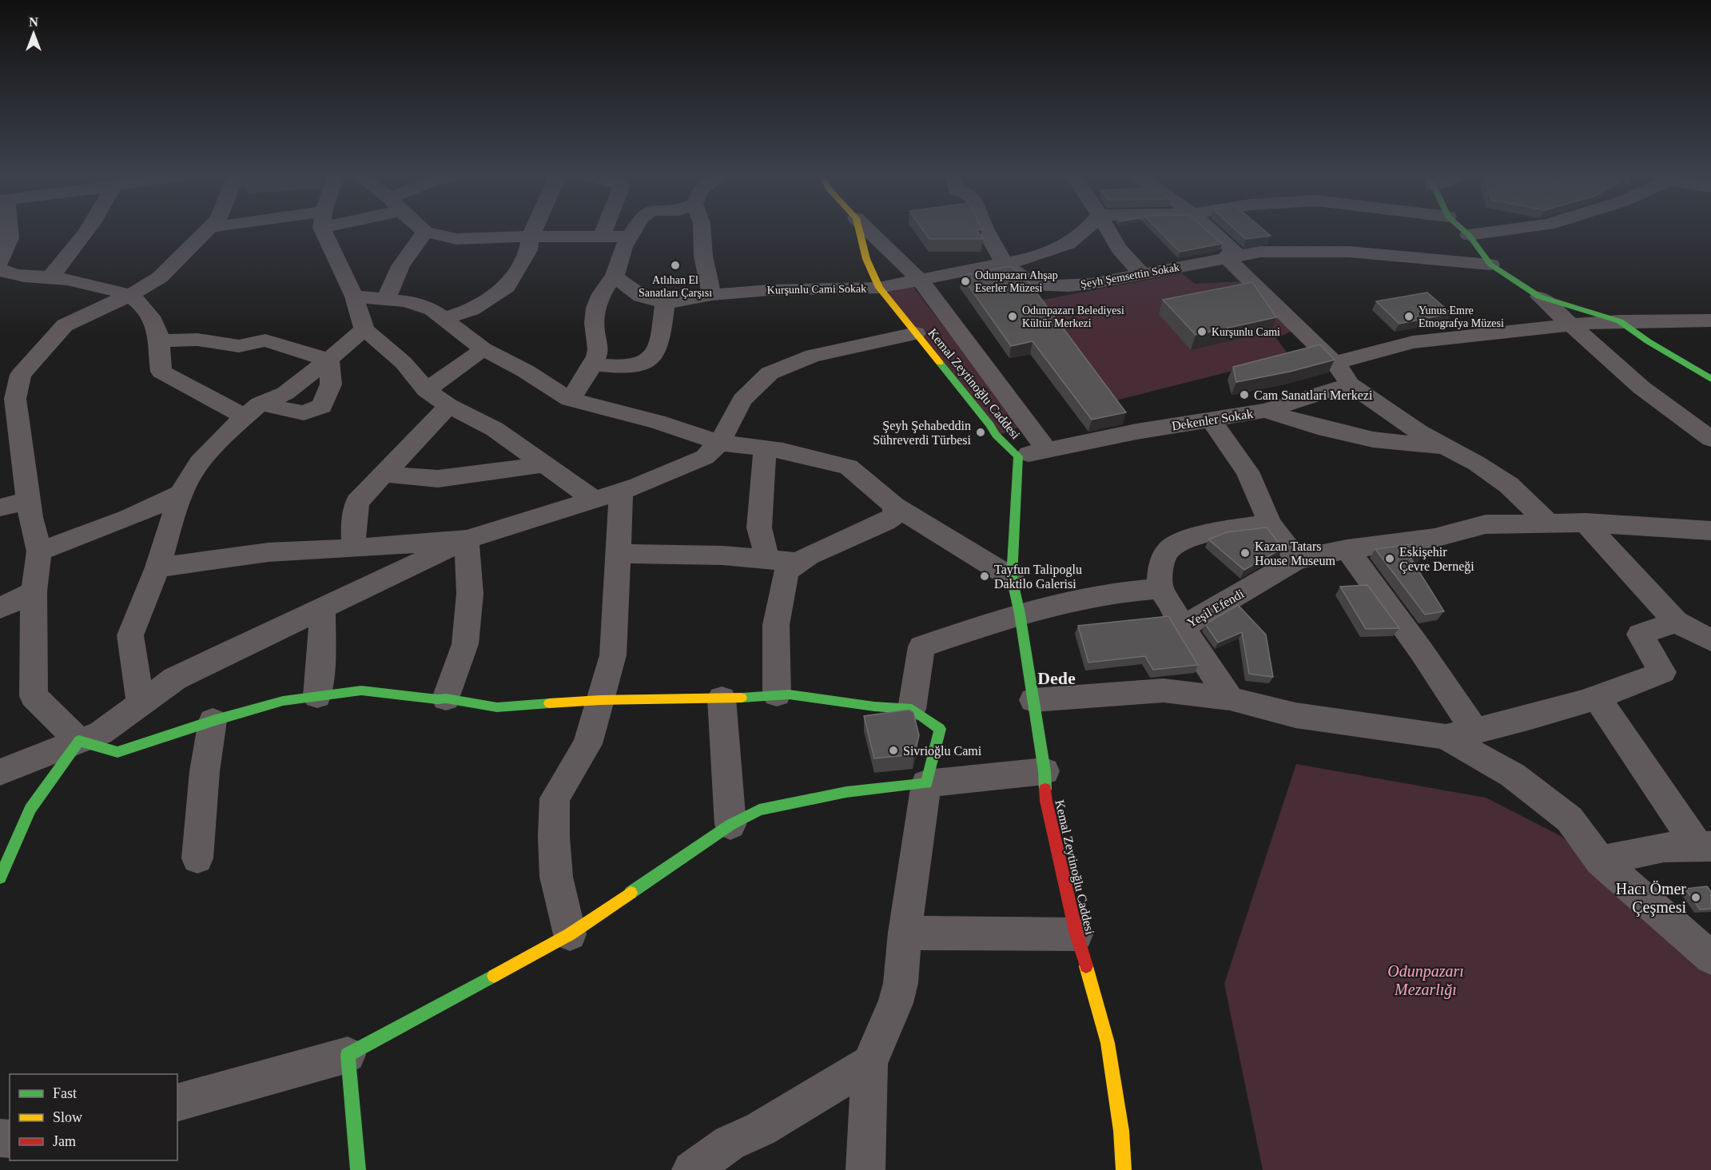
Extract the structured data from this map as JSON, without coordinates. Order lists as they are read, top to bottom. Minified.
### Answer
{"streets":{"street":["Şeyh Şemsettin Sokak","Kurşunlu Cami Sokak","Kemal Zeytinoğlu Caddesi","Dekenler Sokak","Yeşil Efendi"]},"crossings":[["Şeyh Şemsettin Sokak","Kurşunlu Cami Sokak"],["Kurşunlu Cami Sokak","Kemal Zeytinoğlu Caddesi"],["Kemal Zeytinoğlu Caddesi","Dekenler Sokak"]],"districts":["Dede"],"parks":["Odunpazarı Mezarlığı"],"places":["Atlıhan El Sanatları Çarşısı","Odunpazarı Ahşap Eserler Müzesi","Odunpazarı Belediyesi Kültür Merkezi","Yunus Emre Etnografya Müzesi","Kurşunlu Cami","Cam Sanatlari Merkezi","Şeyh Şehabeddin Sühreverdi Türbesi","Kazan Tatars House Museum","Eskişehir Çevre Derneği","Tayfun Talipoglu Daktilo Galerisi","Sivrioğlu Cami","Hacı Ömer Çeşmesi"],"legend":["Fast","Slow","Jam"],"north":"top"}
